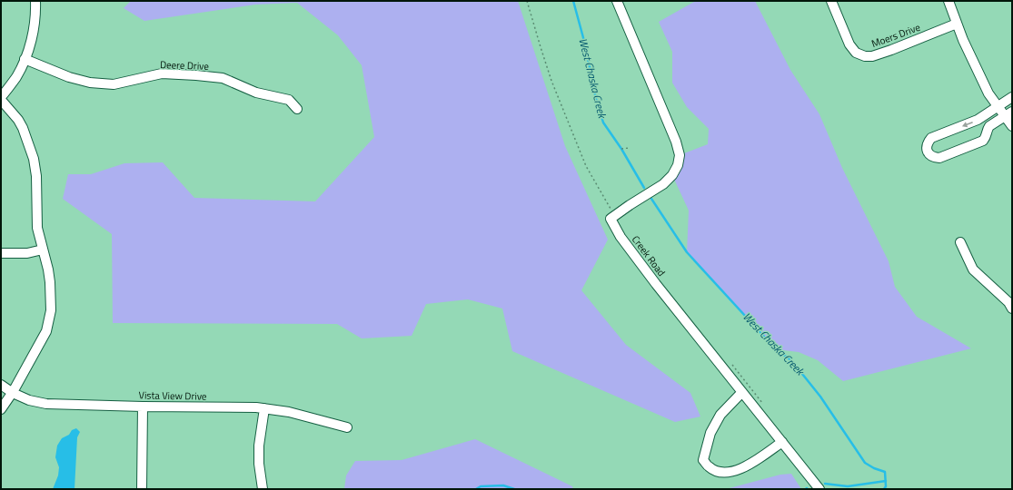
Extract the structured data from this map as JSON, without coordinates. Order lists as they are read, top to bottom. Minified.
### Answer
{"streets":{"street":["Moers Drive","Deere Drive","Creek Road","Vista View Drive"]},"water":["West Chaska Creek"]}
